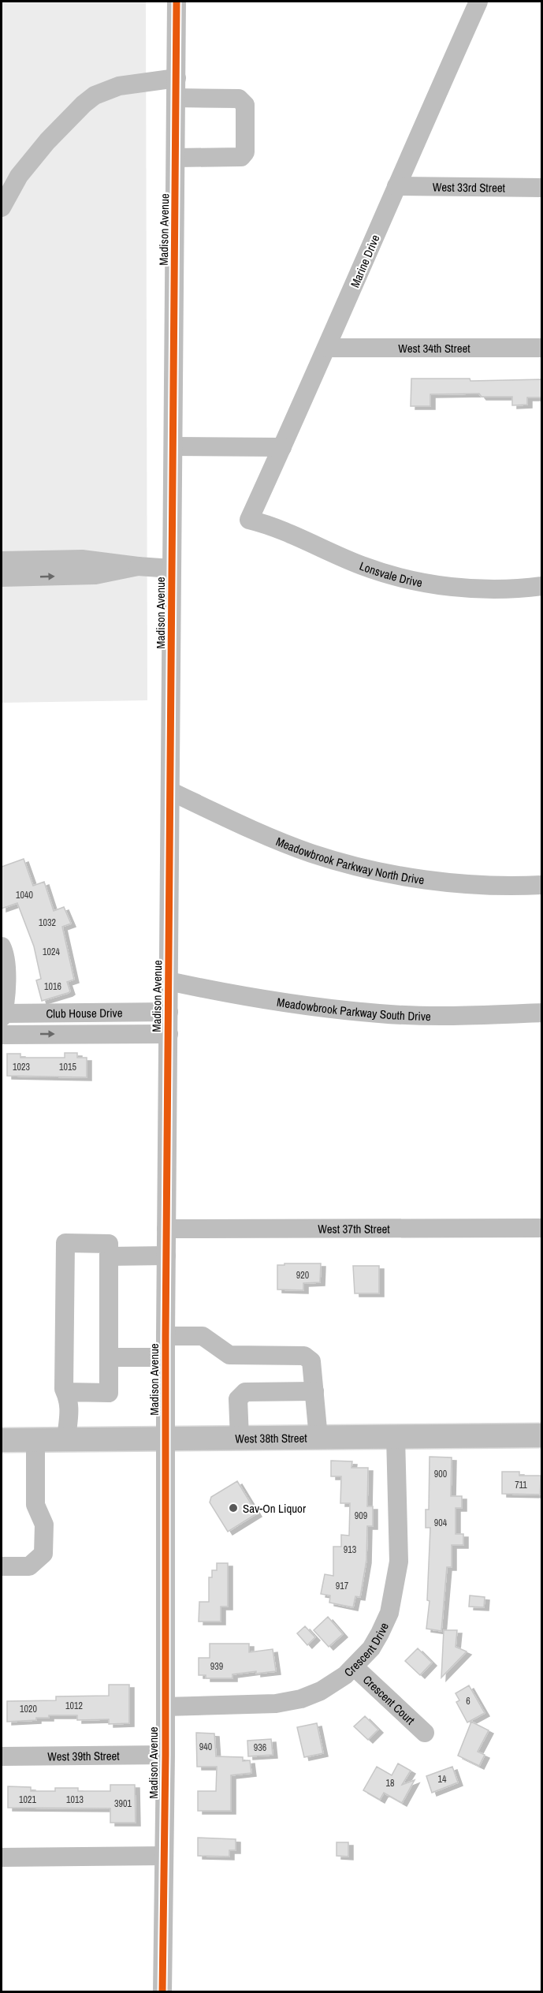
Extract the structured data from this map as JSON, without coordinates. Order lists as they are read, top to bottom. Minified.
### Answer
{"streets":{"main road":["West 38th Street"],"street":["West 33rd Street","Madison Avenue","Marine Drive","West 34th Street","Lonsvale Drive","Meadowbrook Parkway North Drive","Meadowbrook Parkway South Drive","Club House Drive","West 37th Street","Crescent Drive","Crescent Court","West 39th Street"]},"crossings":[["West 33rd Street","Marine Drive"],["Madison Avenue","Meadowbrook Parkway North Drive"],["Madison Avenue","Meadowbrook Parkway South Drive"],["Madison Avenue","Club House Drive"],["Madison Avenue","West 37th Street"],["Madison Avenue","West 38th Street"],["Madison Avenue","Crescent Drive"],["Madison Avenue","West 39th Street"],["Marine Drive","West 34th Street"],["Marine Drive","Lonsvale Drive"],["West 38th Street","Crescent Drive"],["Crescent Drive","Crescent Court"]],"places":["Sav-On Liquor"],"house_numbers":["1040","1032","1024","1016","1023","1015","920","900","711","909","904","913","917","939","6","1012","1020","940","936","14","18","1021","1013","3901"]}
